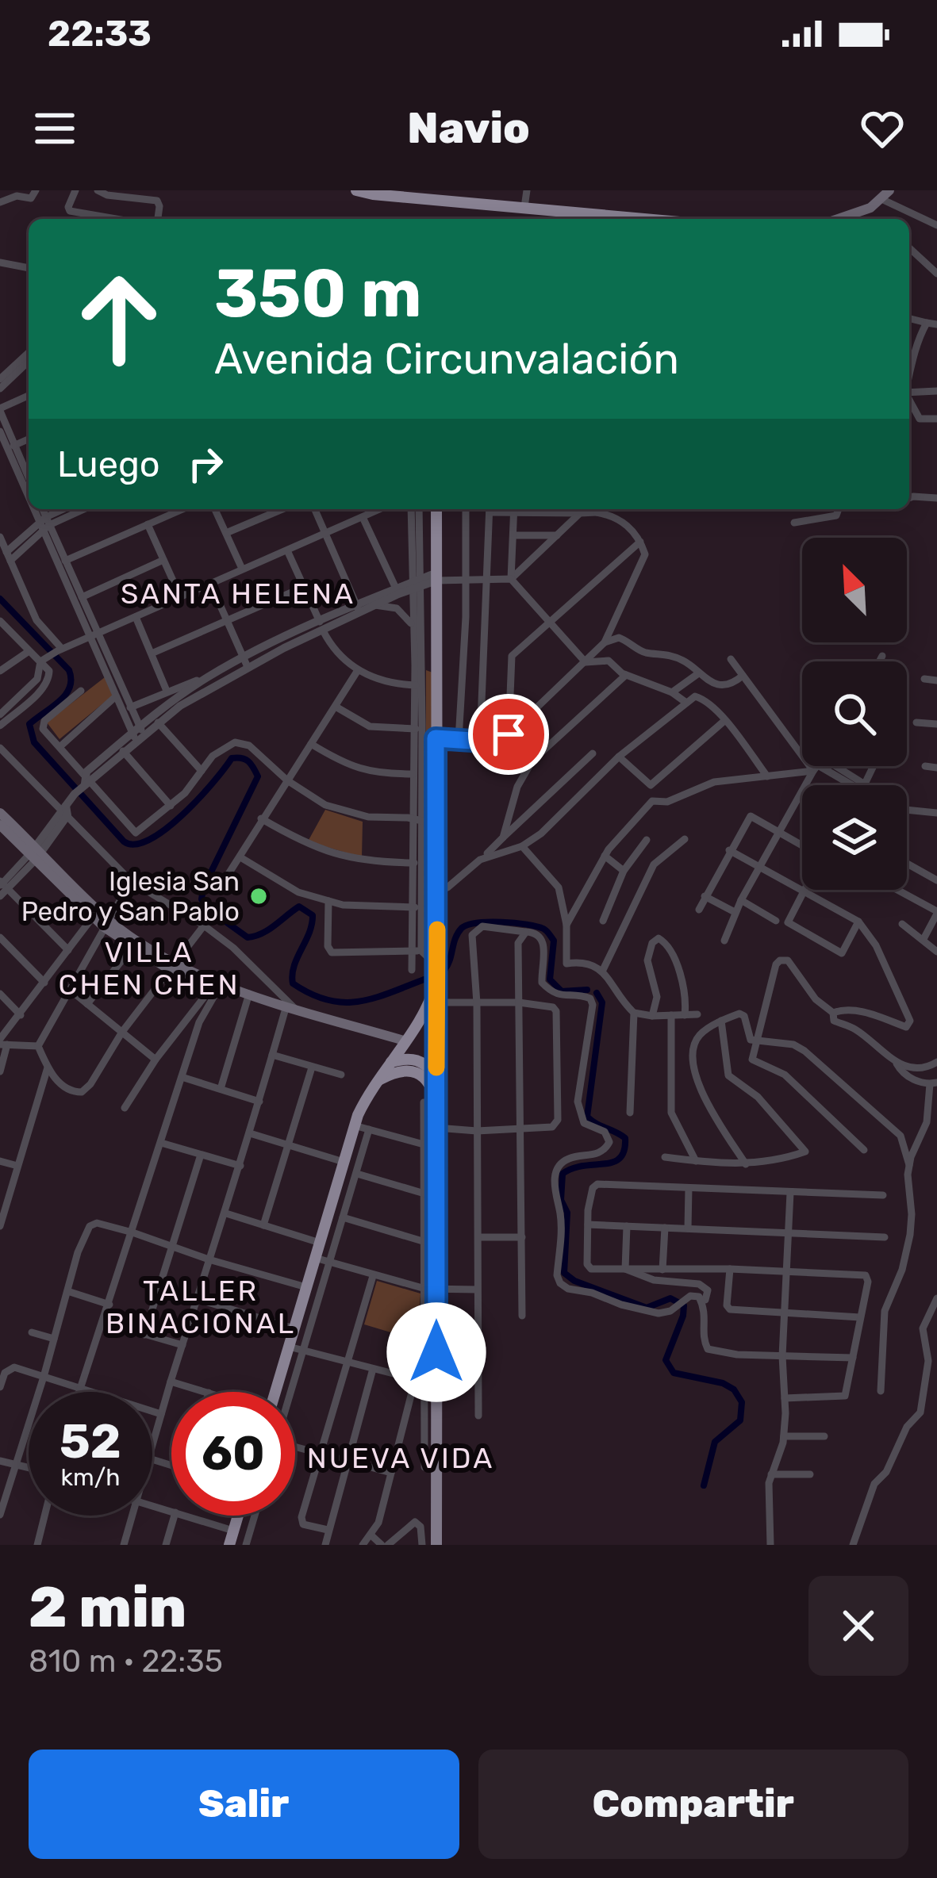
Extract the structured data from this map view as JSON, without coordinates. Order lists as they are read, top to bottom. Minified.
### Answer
{"districts":["SANTA HELENA","VILLA CHEN CHEN","TALLER BINACIONAL","NUEVA VIDA"],"places":["Iglesia San Pedro y San Pablo"],"north":"top left","page":{"status":"22:33","header":"Navio","turn":["350 m","Avenida Circunvalación"],"then":"Luego","speed":"52 km/h","limit":"60","heading":["2 min","810 m · 22:35"],"buttons":["Salir","Compartir"]}}
